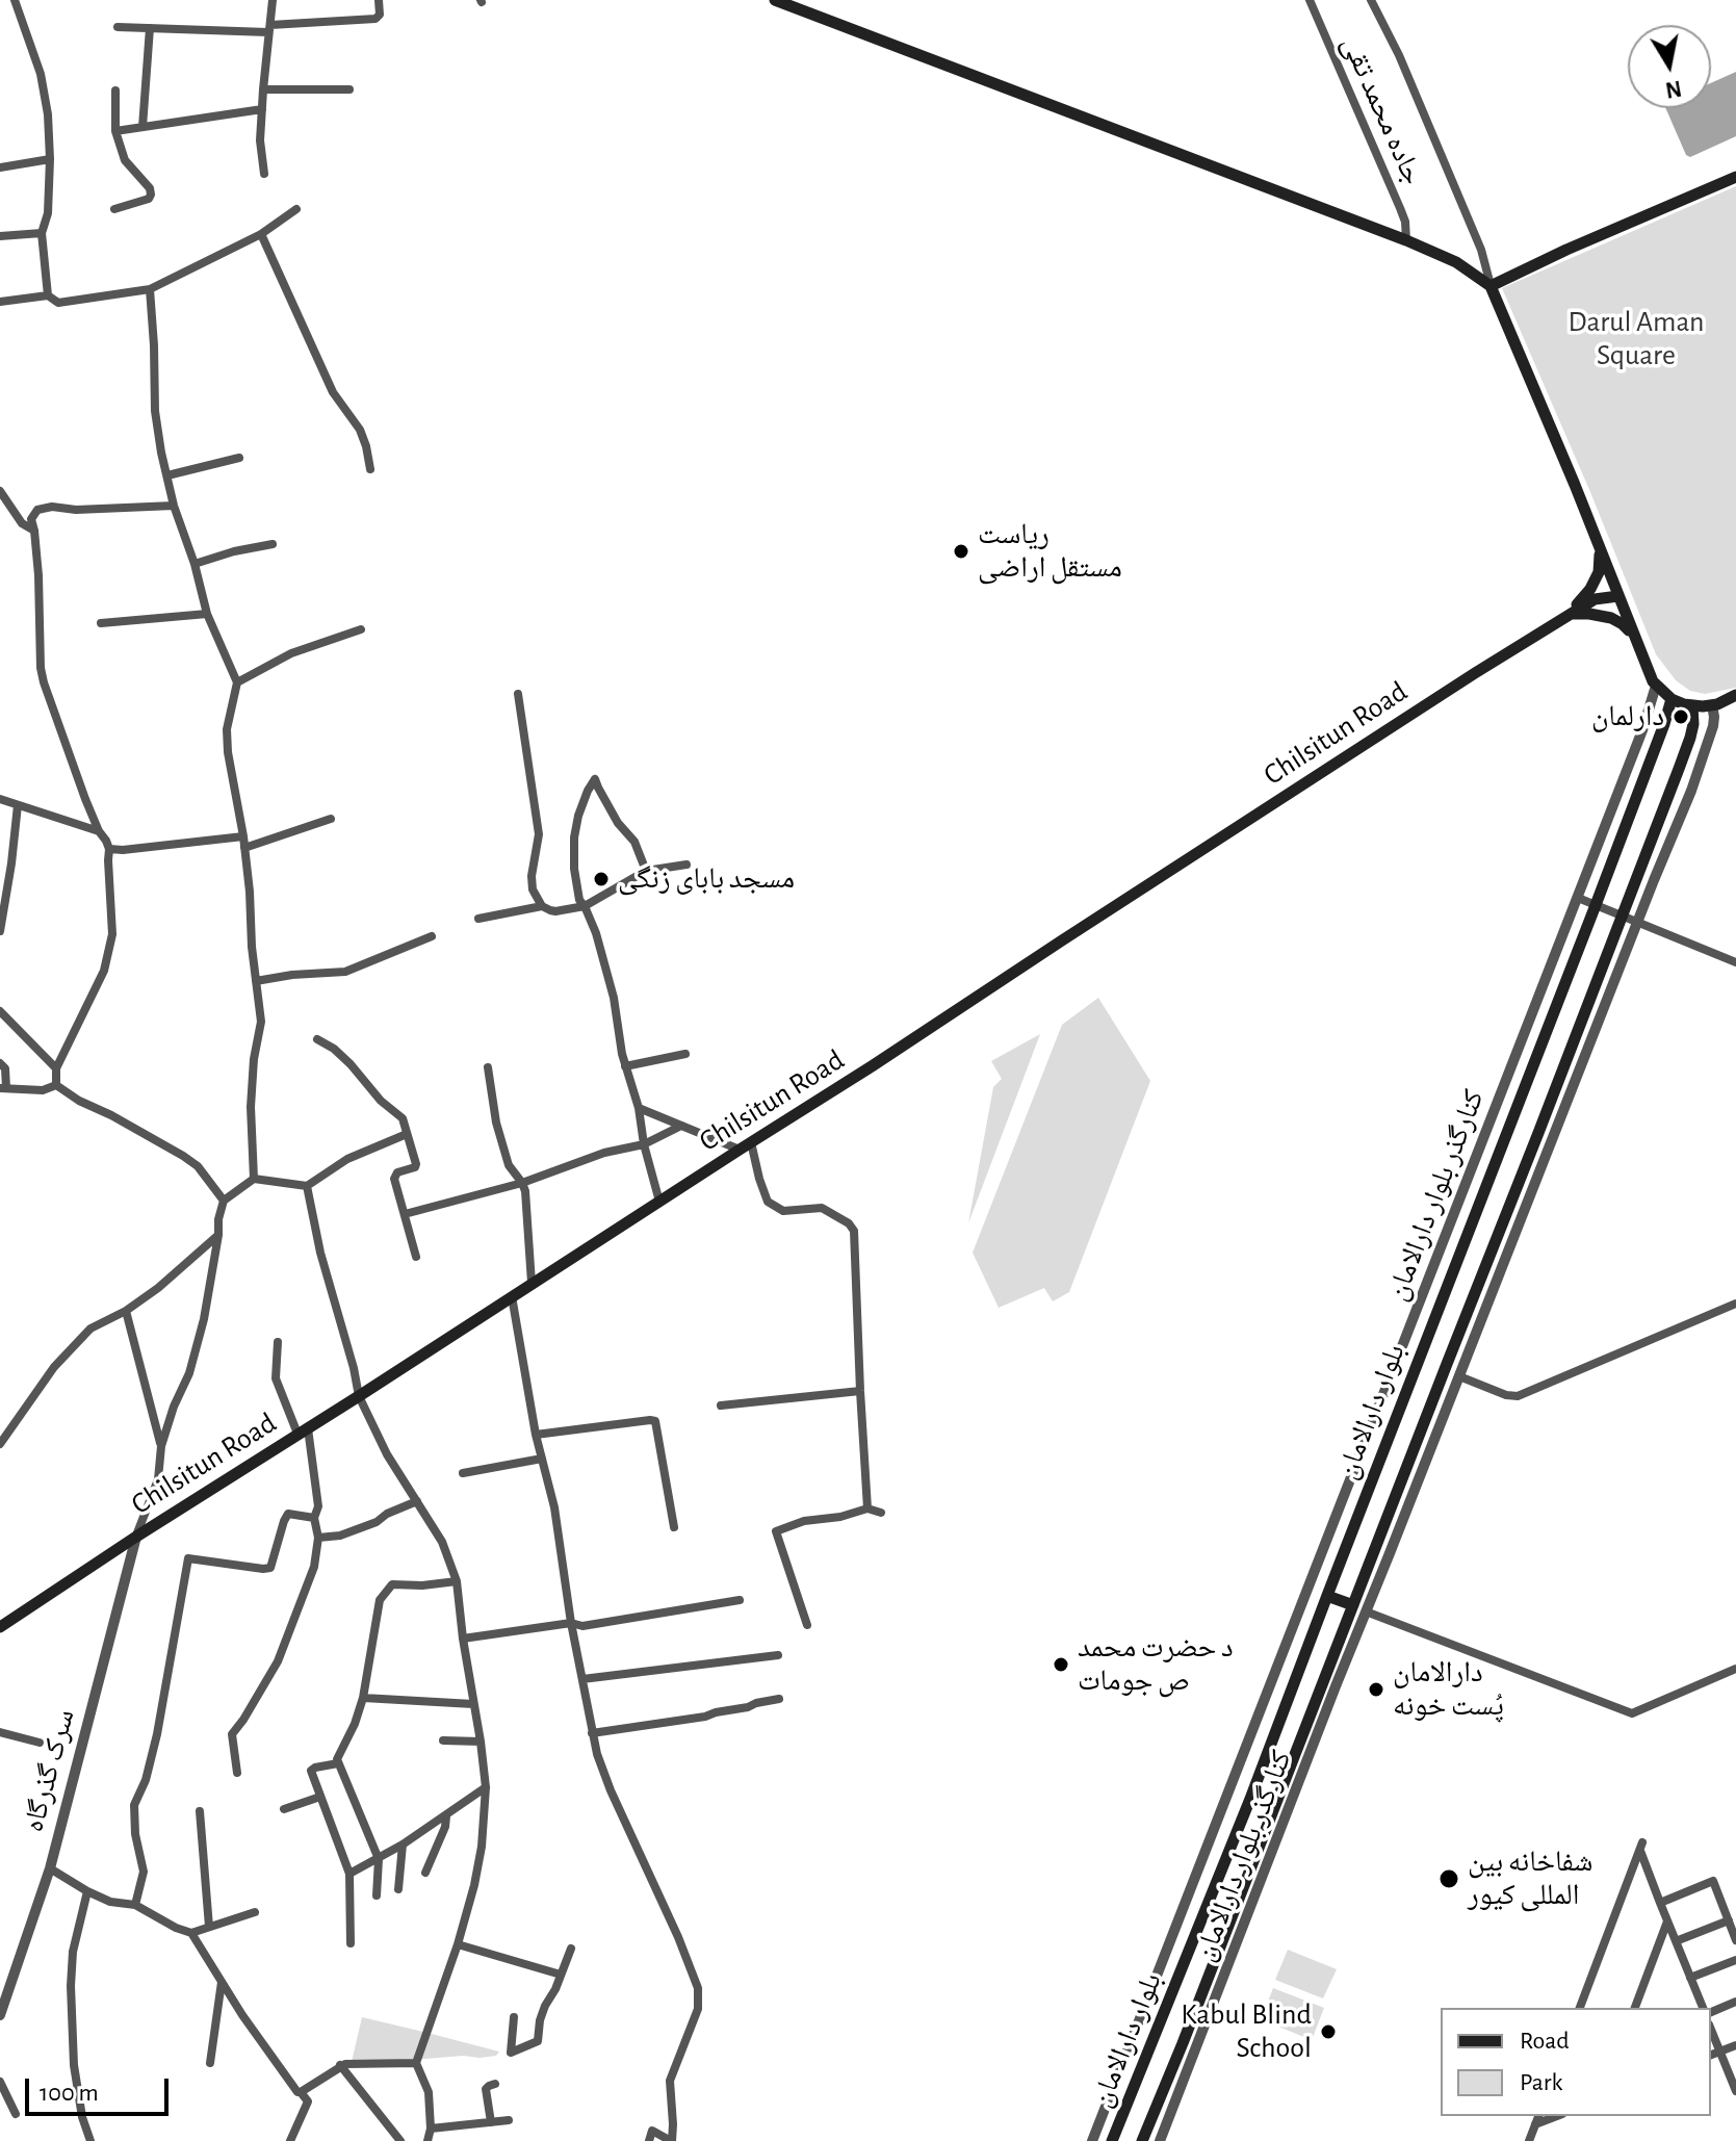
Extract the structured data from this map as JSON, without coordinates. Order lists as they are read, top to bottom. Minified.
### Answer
{"streets":{"main road":["Chilsitun Road","بلوار دارالامان"],"street":["جاده محمد تقی","کنارگذر بلوار دارالامان","سرک گذرگاه"]},"crossings":[["Chilsitun Road","سرک گذرگاه"]],"parks":["Darul Aman Square"],"places":["ریاست مستقل اراضی","دارلمان","مسجد بابای زنگی","د حضرت محمد ص جومات","دارالامان پُست خونه","شفاخانه بین المللی کیور","Kabul Blind School"],"legend":["Road","Park"],"scale_bar":"100 m","north":"bottom"}
